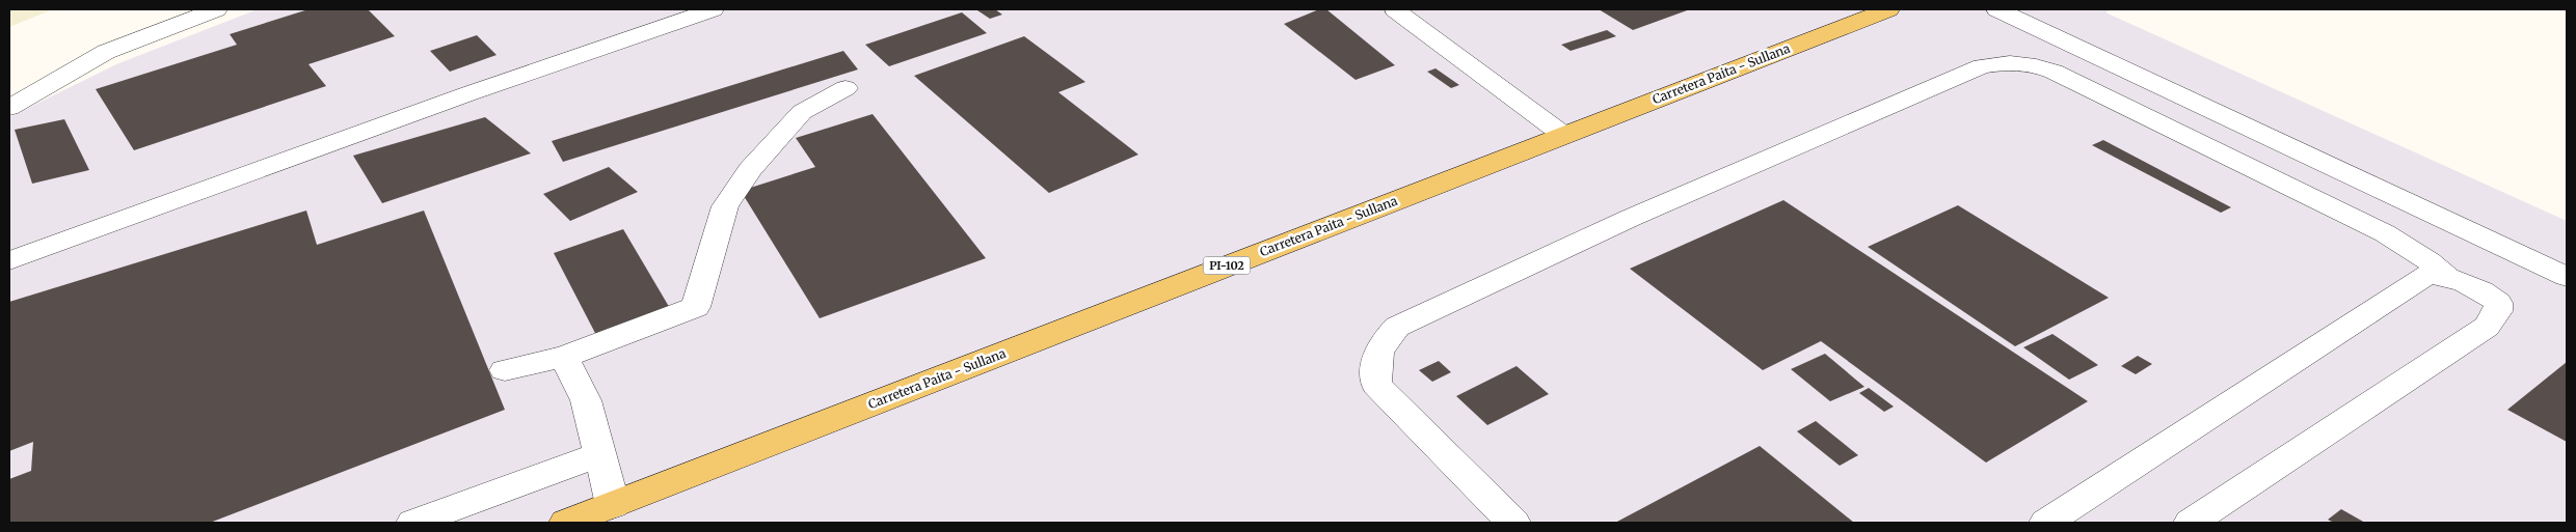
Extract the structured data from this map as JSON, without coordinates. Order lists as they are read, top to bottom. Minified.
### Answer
{"streets":{"main road":["Carretera Paita - Sullana","PI-102"]}}
